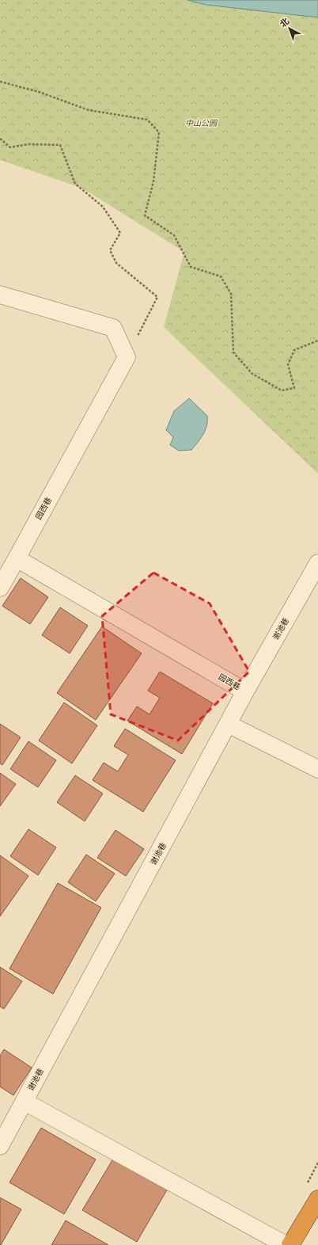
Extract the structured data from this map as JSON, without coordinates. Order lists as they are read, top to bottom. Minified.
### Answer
{"streets":{"street":["园西巷","谢池巷"]},"crossings":[["园西巷","谢池巷"]],"parks":["中山公园"],"north":"top left"}
